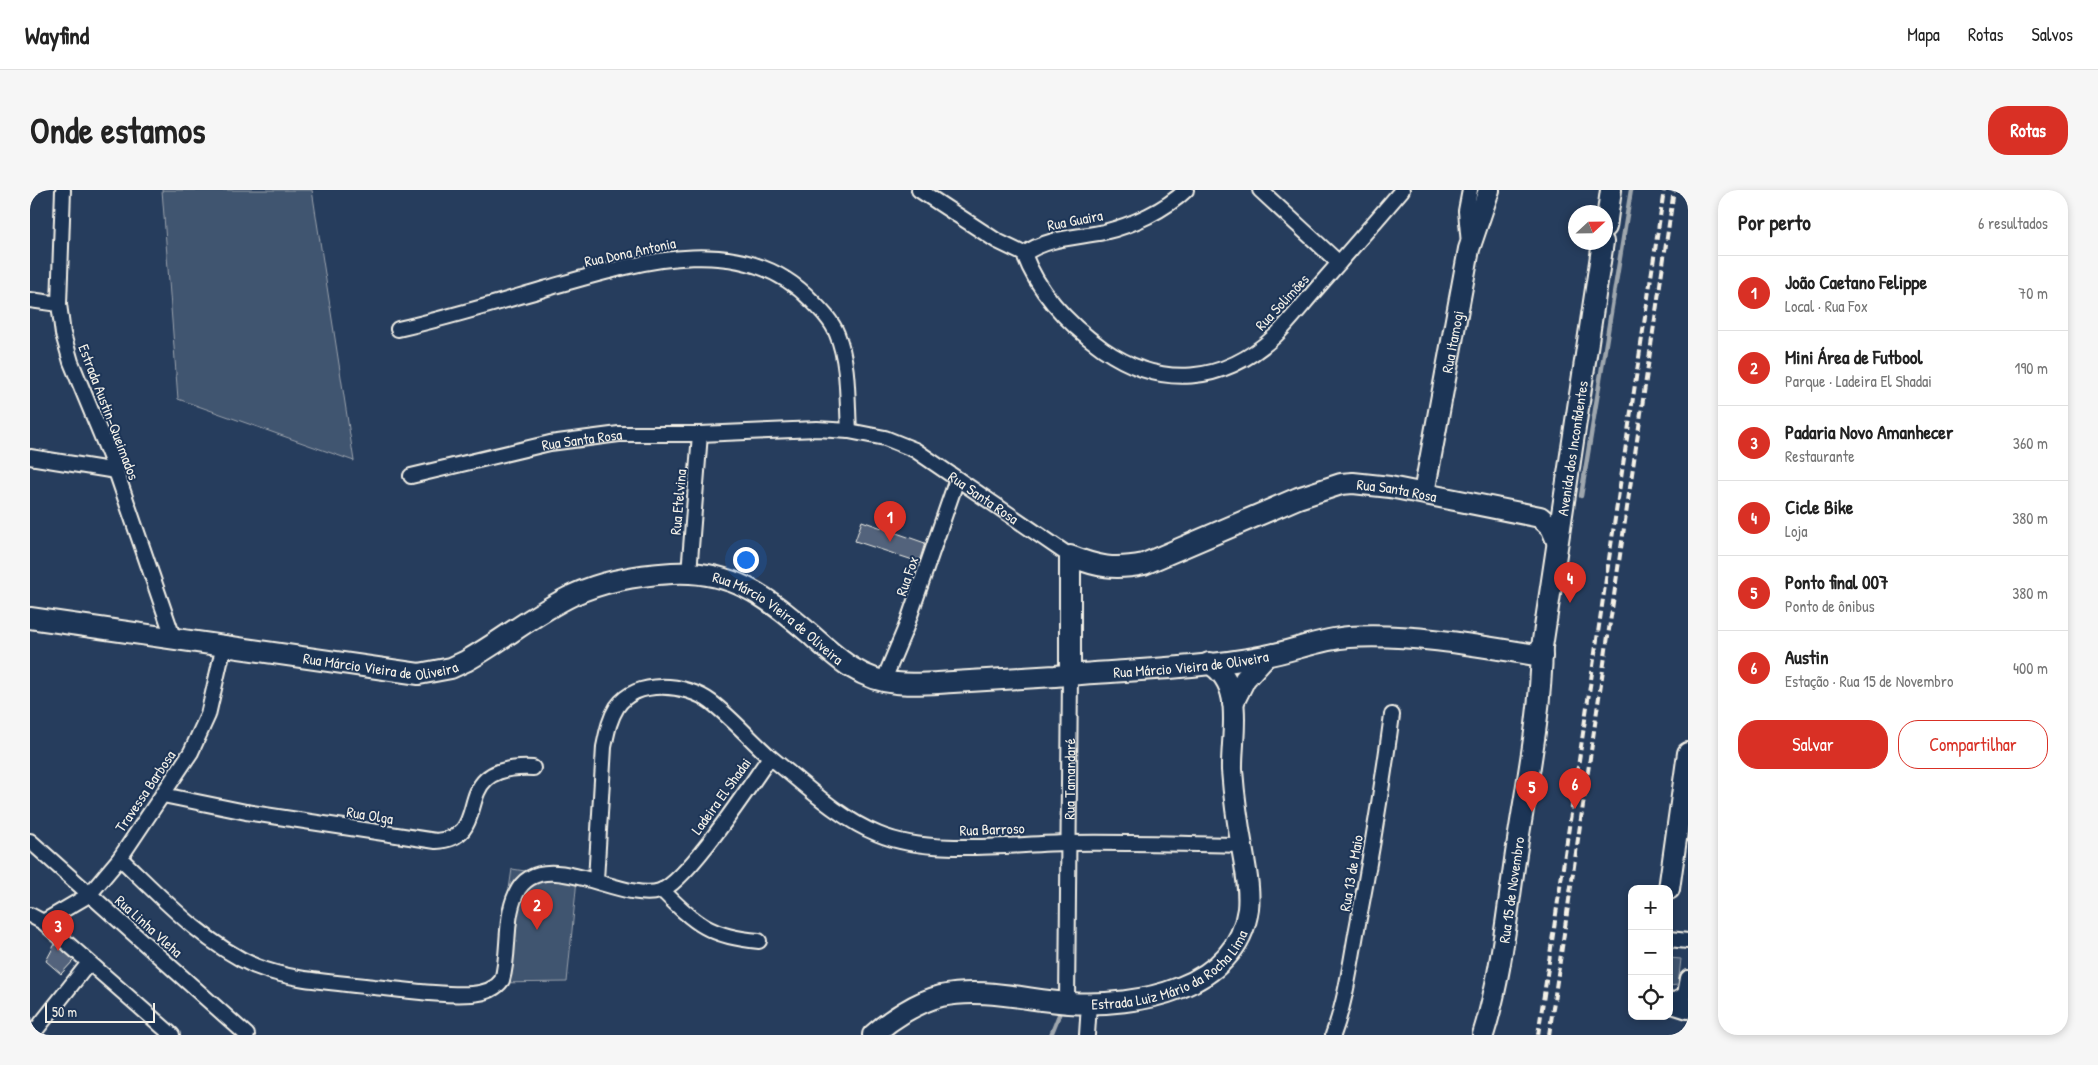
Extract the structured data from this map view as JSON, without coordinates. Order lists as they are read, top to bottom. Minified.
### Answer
{"streets":{"main road":["Rua Itamogi","Rua Santa Rosa","Avenida dos Inconfidentes","Rua Márcio Vieira de Oliveira","Rua Tamandaré","Rua 15 de Novembro","Estrada Luiz Mário da Rocha Lima"],"street":["Rua Guaira","Rua Dona Antonia","Rua Solimões","Estrada Austin-Queimados","Rua Etelvina","Rua Fox","Travessa Barbosa","Ladeira El Shadai","Rua Olga","Rua Barroso","Rua 13 de Maio","Rua Linha Vleha"]},"crossings":[["Rua Guaira","Rua Solimões"],["Rua Dona Antonia","Rua Santa Rosa"],["Rua Itamogi","Rua Santa Rosa"],["Estrada Austin-Queimados","Rua Márcio Vieira de Oliveira"],["Rua Santa Rosa","Rua Etelvina"],["Rua Santa Rosa","Rua Fox"],["Rua Santa Rosa","Rua Tamandaré"],["Avenida dos Inconfidentes","Rua Márcio Vieira de Oliveira"],["Avenida dos Inconfidentes","Rua 15 de Novembro"],["Rua Etelvina","Rua Márcio Vieira de Oliveira"],["Rua Fox","Rua Márcio Vieira de Oliveira"],["Rua Márcio Vieira de Oliveira","Rua Tamandaré"],["Rua Márcio Vieira de Oliveira","Travessa Barbosa"],["Rua Márcio Vieira de Oliveira","Rua 15 de Novembro"],["Rua Márcio Vieira de Oliveira","Estrada Luiz Mário da Rocha Lima"],["Rua Tamandaré","Rua Barroso"],["Rua Tamandaré","Estrada Luiz Mário da Rocha Lima"],["Travessa Barbosa","Rua Olga"],["Travessa Barbosa","Rua Linha Vleha"],["Ladeira El Shadai","Rua Barroso"],["Rua Barroso","Estrada Luiz Mário da Rocha Lima"]],"scale_bar":"50 m","north":"right","page":{"header":"Wayfind","nav":["Mapa","Rotas","Salvos"],"buttons":["Rotas",["Salvar","Compartilhar"]],"title":"Onde estamos","heading":["Por perto","6 resultados"],"list":[{"mark":"1","name":"João Caetano Felippe","note":"Local · Rua Fox","value":"70 m"},{"mark":"2","name":"Mini Área de Futbool","note":"Parque · Ladeira El Shadai","value":"190 m"},{"mark":"3","name":"Padaria Novo Amanhecer","note":"Restaurante","value":"360 m"},{"mark":"4","name":"Cicle Bike","note":"Loja","value":"380 m"},{"mark":"5","name":"Ponto final 007","note":"Ponto de ônibus","value":"380 m"},{"mark":"6","name":"Austin","note":"Estação · Rua 15 de Novembro","value":"400 m"}],"pins":["1","4","6","5","2","3"],"map_buttons":["+","−"],"scale":"50 m"}}
